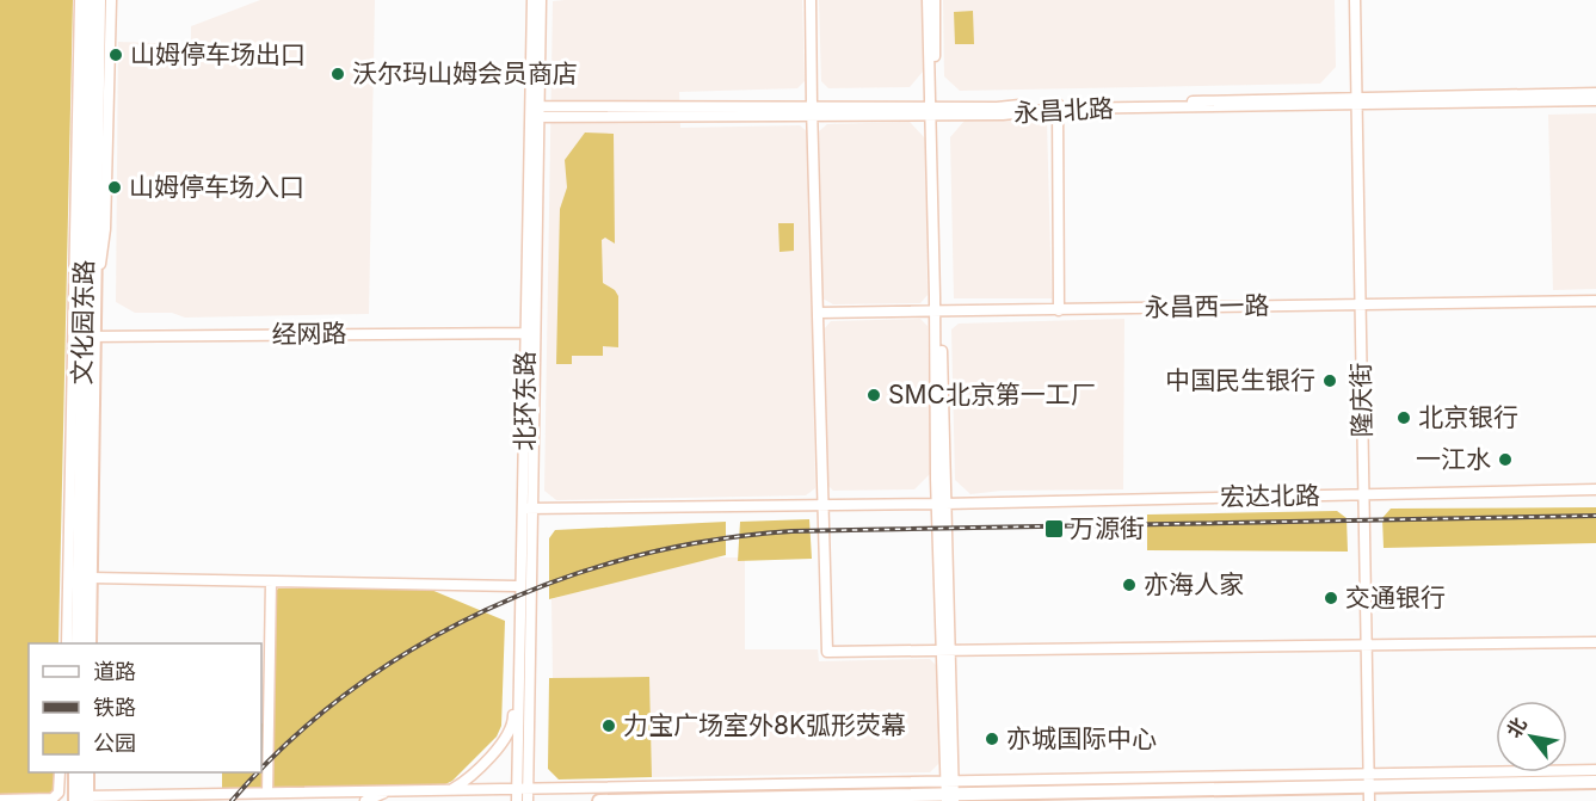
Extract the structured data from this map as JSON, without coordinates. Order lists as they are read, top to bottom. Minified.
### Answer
{"streets":{"main road":["文化园东路"],"street":["永昌北路","永昌西一路","经网路","隆庆街","北环东路","宏达北路"]},"crossings":[["永昌北路","隆庆街"],["永昌北路","北环东路"],["永昌西一路","隆庆街"],["文化园东路","经网路"],["经网路","北环东路"],["隆庆街","宏达北路"],["北环东路","宏达北路"]],"places":{"other":["山姆停车场出口","沃尔玛山姆会员商店","山姆停车场入口","中国民生银行","SMC北京第一工厂","北京银行","一江水","亦海人家","交通银行","力宝广场室外8K弧形荧幕","亦城国际中心"],"transit":["万源街"]},"legend":["道路","铁路","公园"],"north":"top left"}
